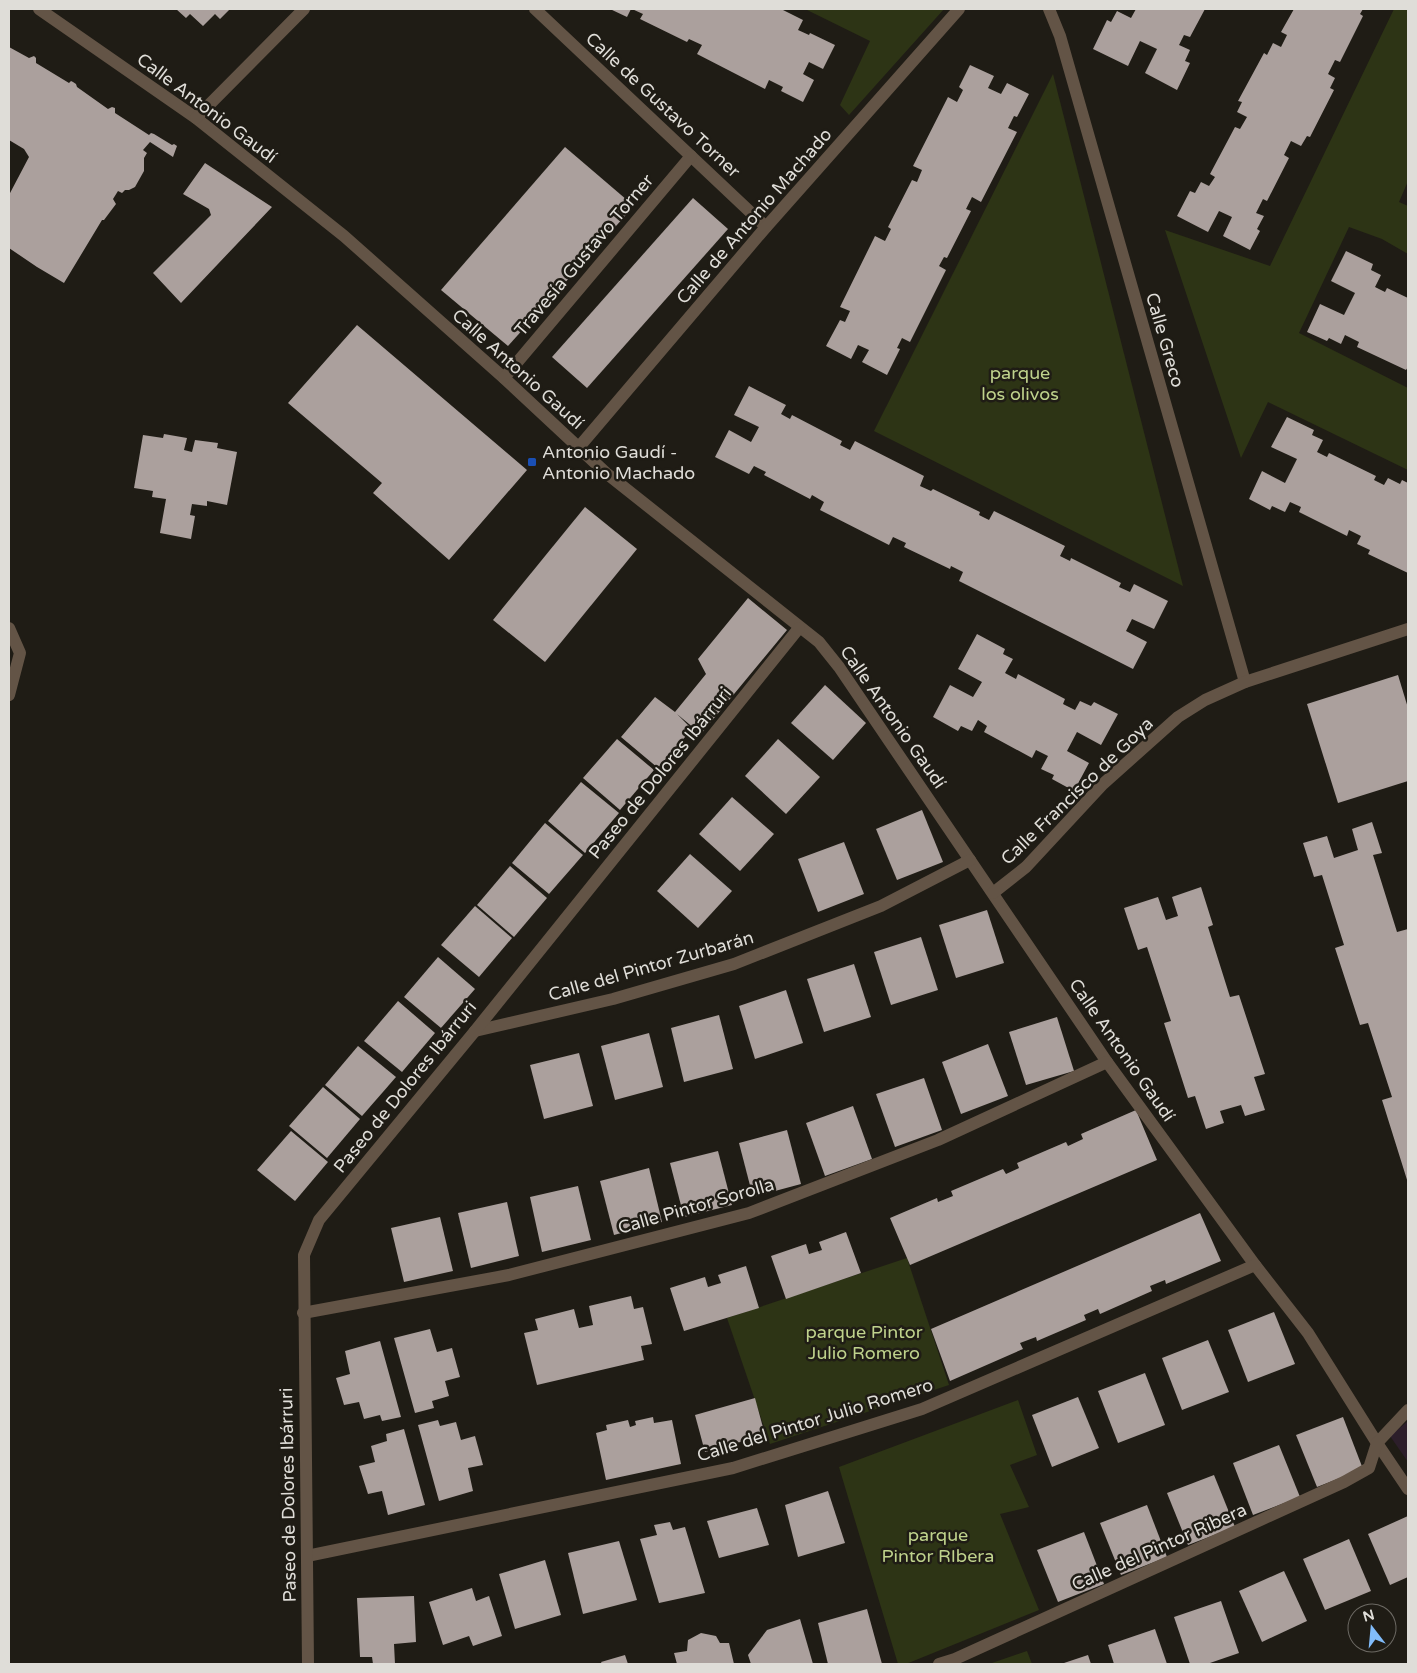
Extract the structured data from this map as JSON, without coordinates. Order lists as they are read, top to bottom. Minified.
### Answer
{"streets":{"street":["Calle de Gustavo Torner","Calle Antonio Gaudí","Calle de Antonio Machado","Travesía Gustavo Torner","Calle Greco","Paseo de Dolores Ibárruri","Calle Francisco de Goya","Calle del Pintor Zurbarán","Calle Pintor Sorolla","Calle del Pintor Julio Romero","Calle del Pintor Ribera"]},"crossings":[["Calle de Gustavo Torner","Calle de Antonio Machado"],["Calle de Gustavo Torner","Travesía Gustavo Torner"],["Calle Antonio Gaudí","Calle de Antonio Machado"],["Calle Antonio Gaudí","Travesía Gustavo Torner"],["Calle Antonio Gaudí","Paseo de Dolores Ibárruri"],["Calle Antonio Gaudí","Calle Francisco de Goya"],["Calle Antonio Gaudí","Calle del Pintor Zurbarán"],["Calle Antonio Gaudí","Calle Pintor Sorolla"],["Calle Antonio Gaudí","Calle del Pintor Julio Romero"],["Calle Antonio Gaudí","Calle del Pintor Ribera"],["Calle Greco","Calle Francisco de Goya"],["Paseo de Dolores Ibárruri","Calle del Pintor Zurbarán"],["Paseo de Dolores Ibárruri","Calle Pintor Sorolla"],["Paseo de Dolores Ibárruri","Calle del Pintor Julio Romero"]],"parks":["parque los olivos","parque Pintor Julio Romero","parque Pintor RIbera"],"places":{"transit":["Antonio Gaudí - Antonio Machado"]},"north":"top"}
